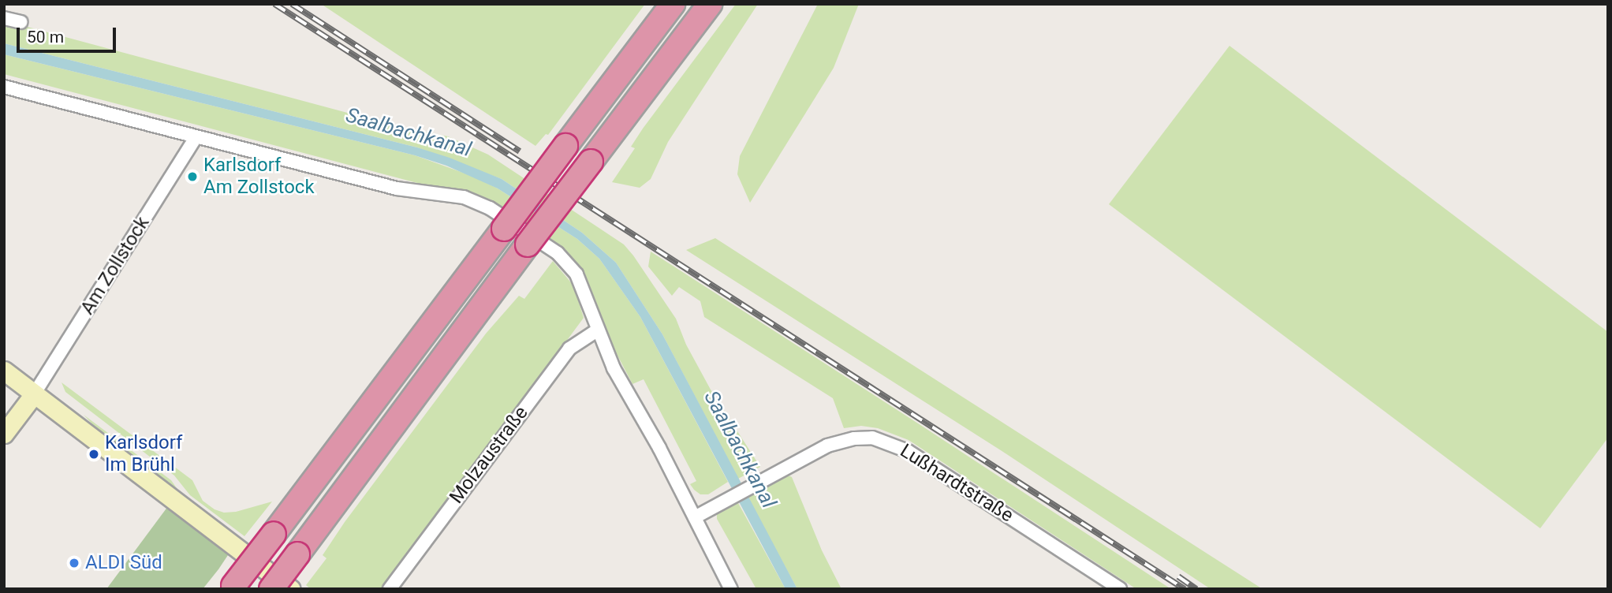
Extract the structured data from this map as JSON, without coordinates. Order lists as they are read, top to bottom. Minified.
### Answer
{"streets":{"street":["Am Zollstock","Molzaustraße","Lußhardtstraße"]},"water":["Saalbachkanal"],"places":["Karlsdorf Am Zollstock","Karlsdorf Im Brühl","ALDI Süd"],"scale_bar":"50 m"}
